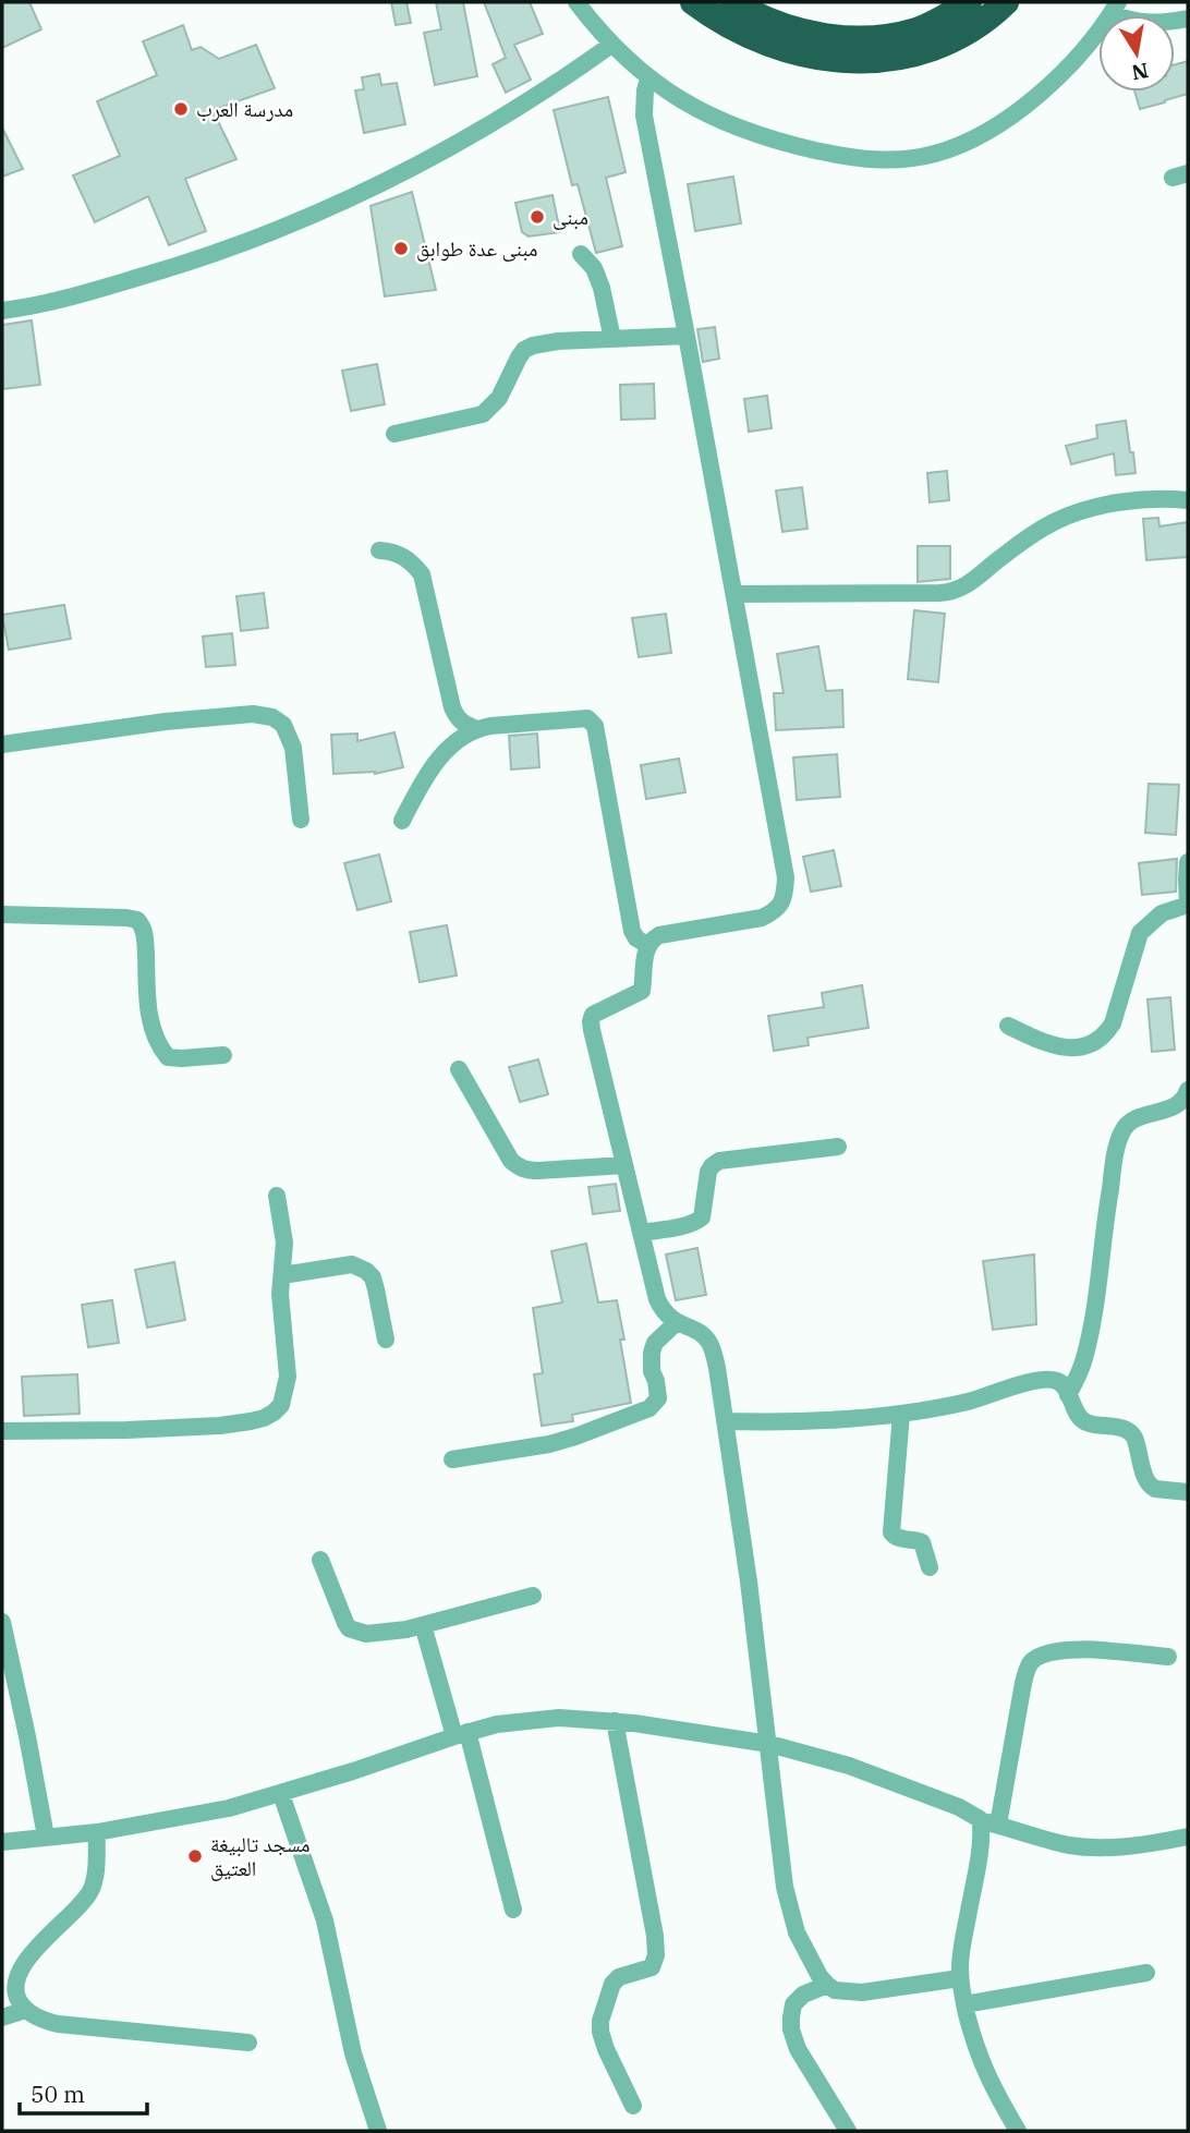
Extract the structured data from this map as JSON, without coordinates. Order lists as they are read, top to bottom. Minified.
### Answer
{"places":["مدرسة العرب","مبنى","مبنى عدة طوابق","مسجد تالبيغة العتيق"],"scale_bar":"50 m","north":"bottom"}
